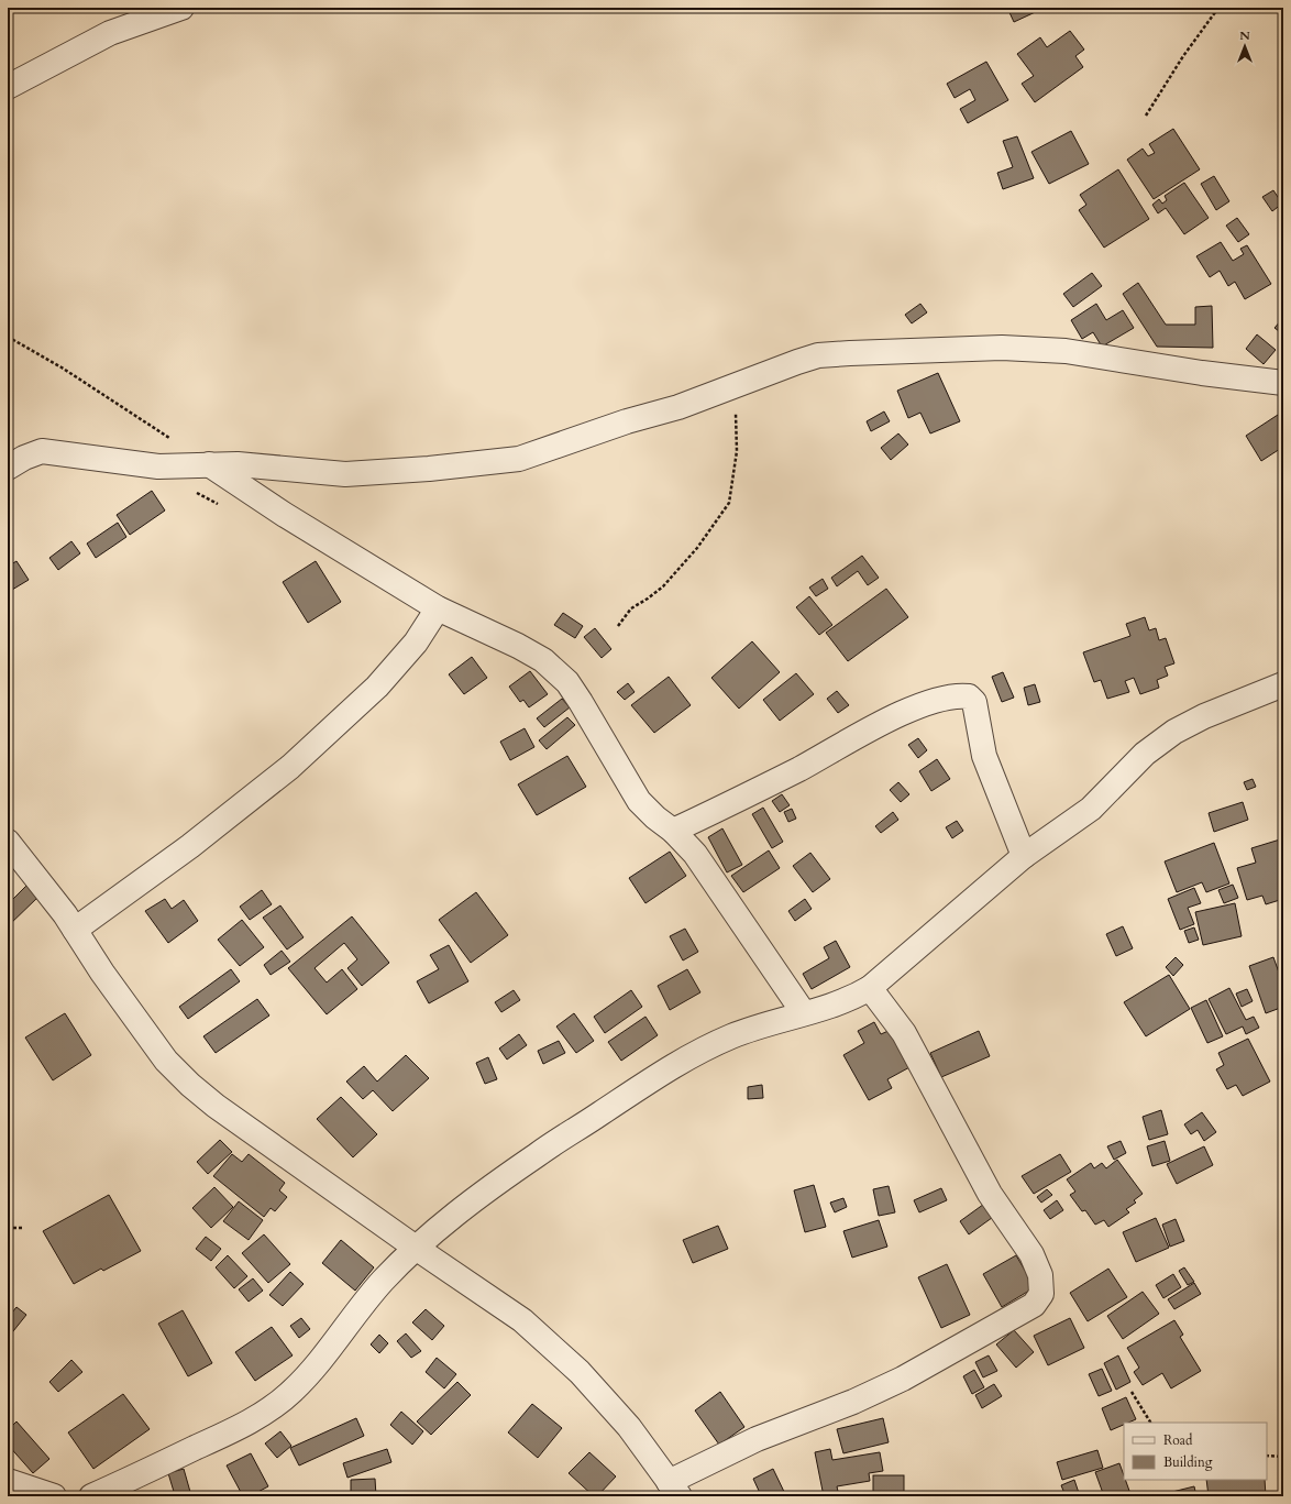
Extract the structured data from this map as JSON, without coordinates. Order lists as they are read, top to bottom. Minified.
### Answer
{"legend":["Road","Building"],"north":"top"}
